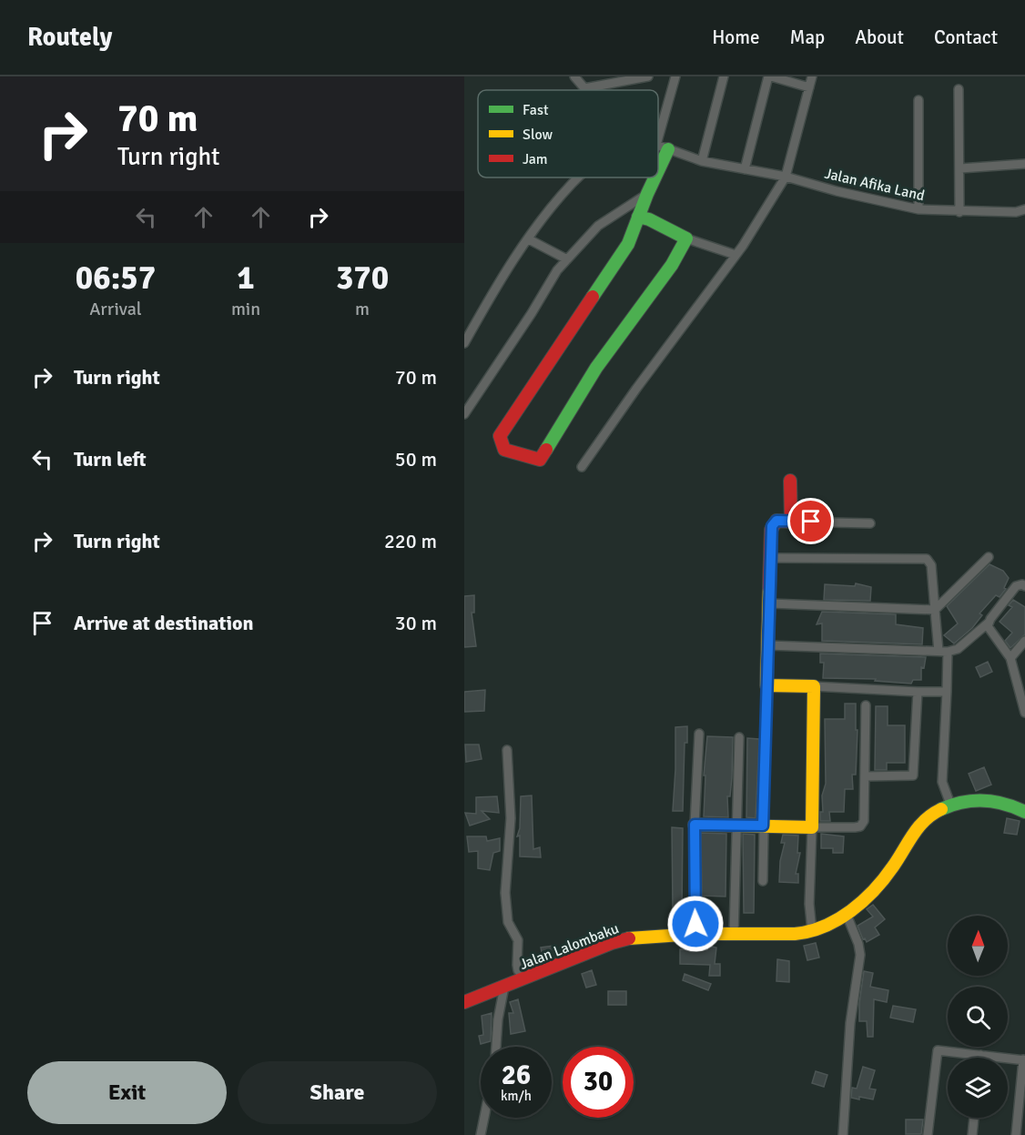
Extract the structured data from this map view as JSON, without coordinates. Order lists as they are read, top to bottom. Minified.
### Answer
{"streets":{"street":["Jalan Afika Land","Jalan Lalombaku"]},"legend":["Fast","Slow","Jam"],"north":"top","page":{"header":"Routely","nav":["Home","Map","About","Contact"],"turn":["70 m","Turn right"],"eta":["06:57","Arrival","1","min","370","m"],"list":[{"name":"Turn right","value":"70 m"},{"name":"Turn left","value":"50 m"},{"name":"Turn right","value":"220 m"},{"name":"Arrive at destination","value":"30 m"}],"speed":"26 km/h","limit":"30","buttons":["Exit","Share"]}}
